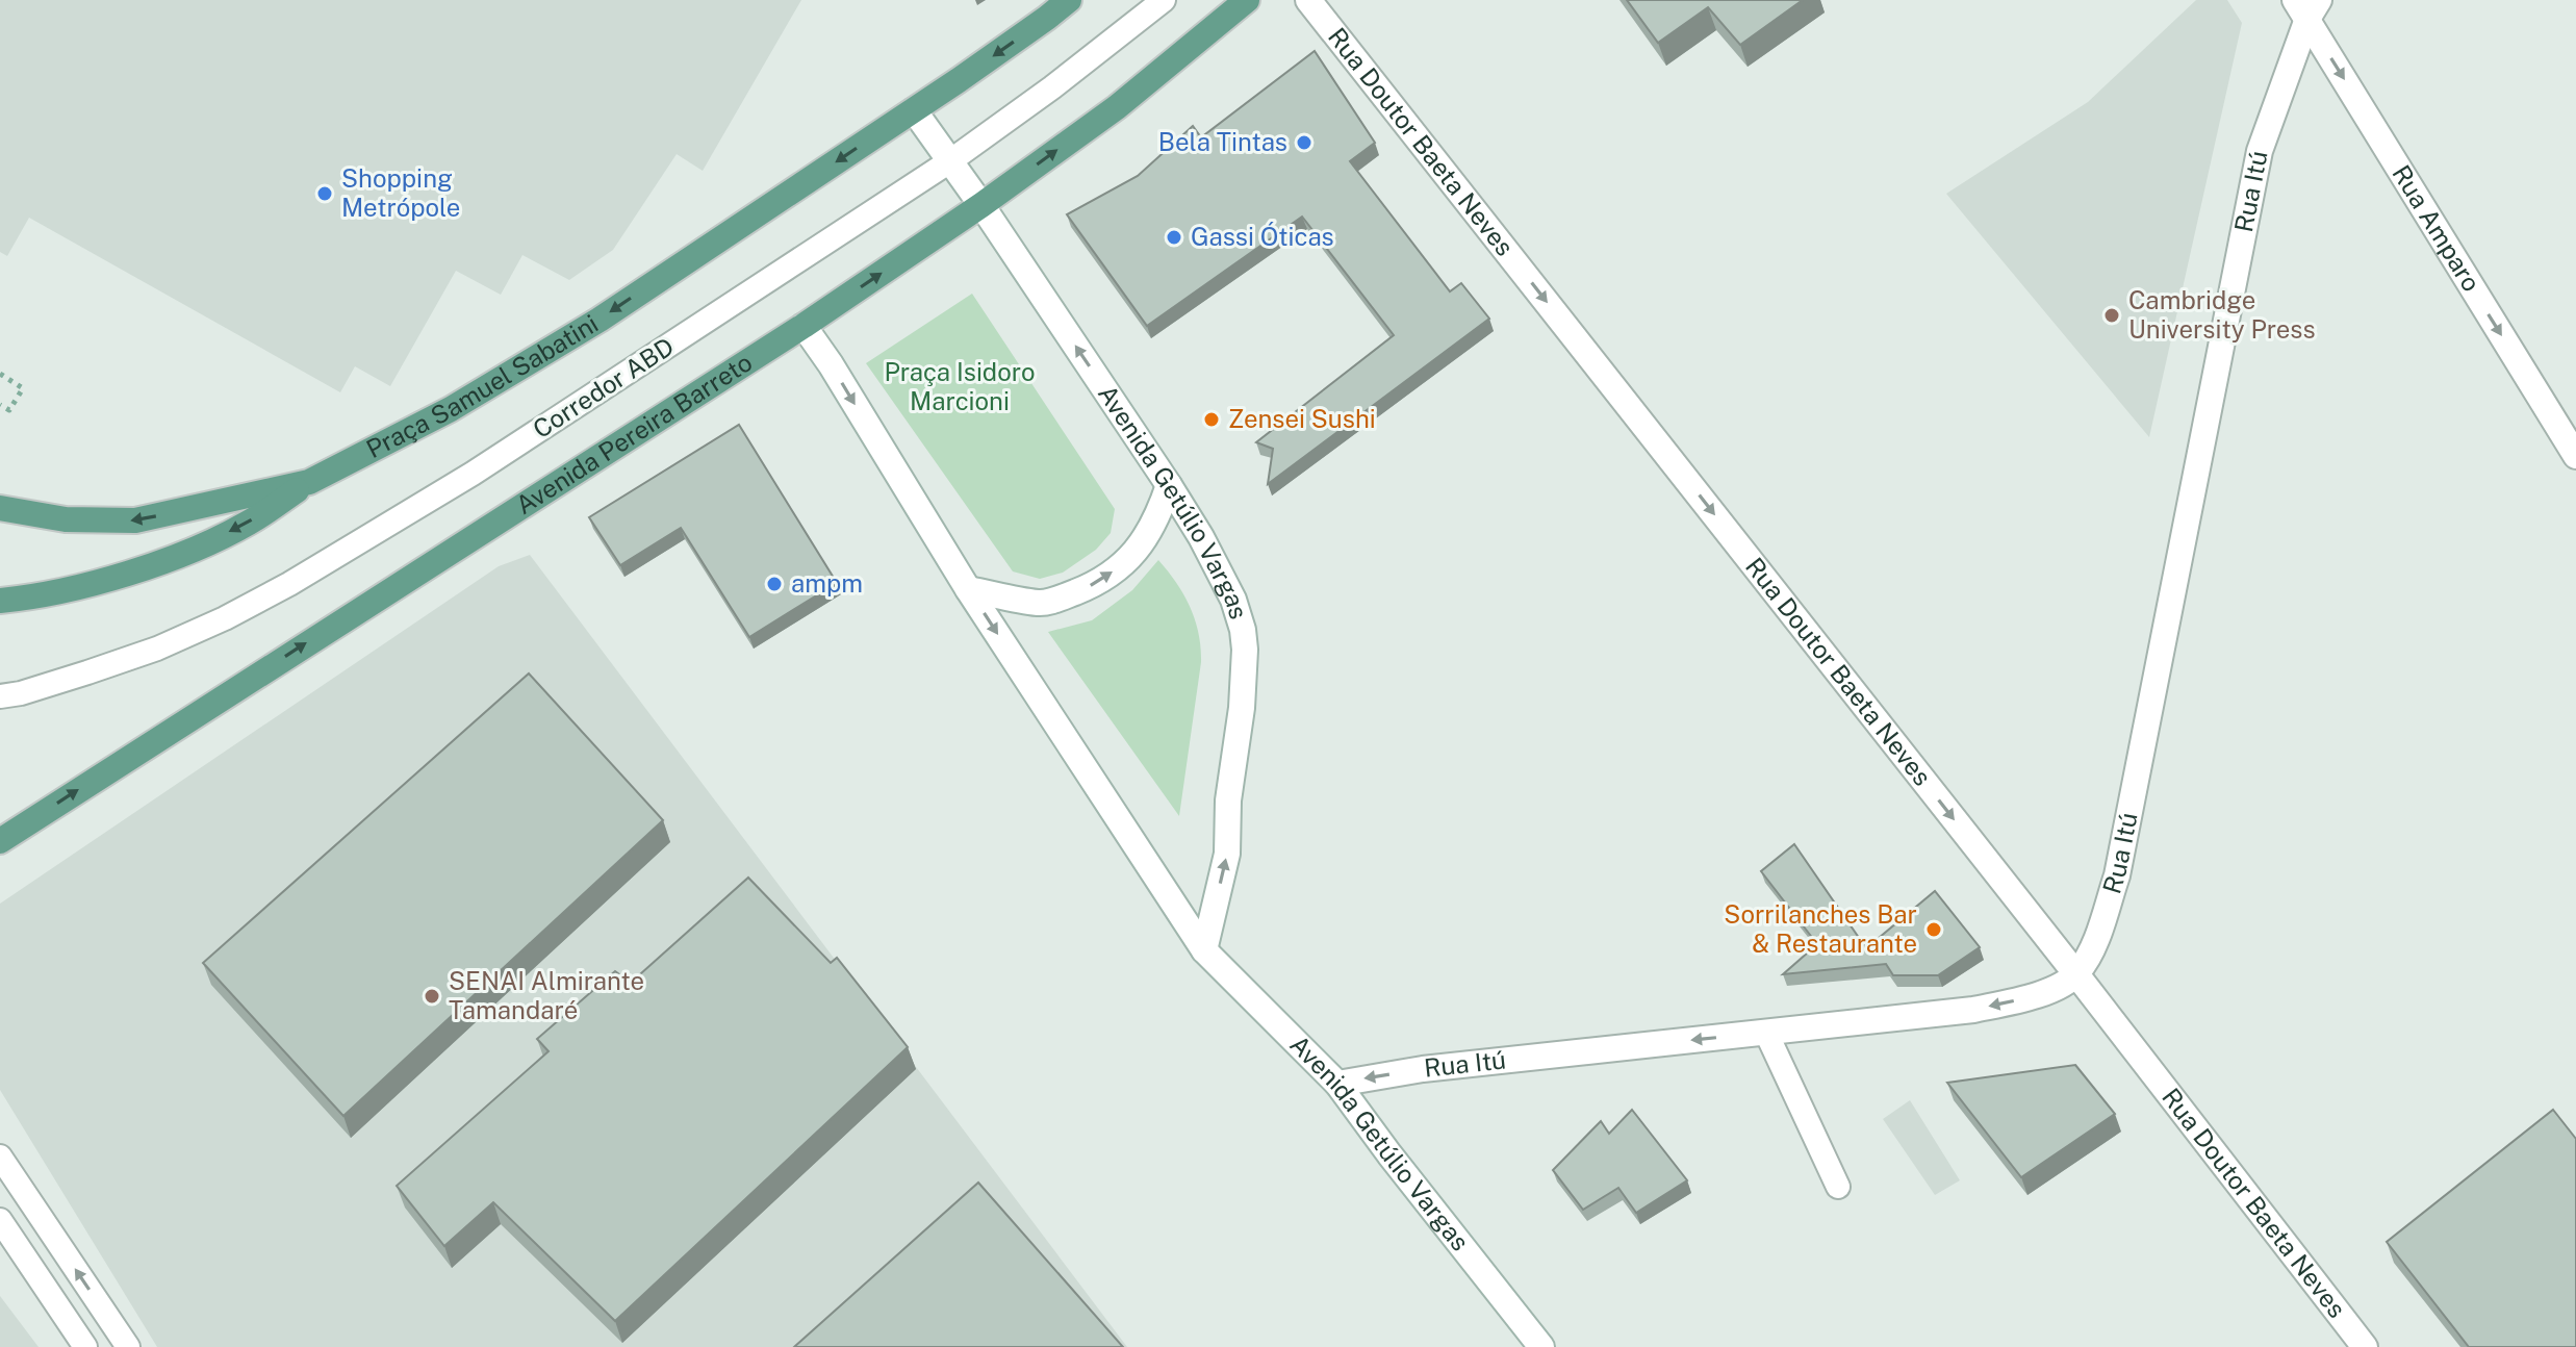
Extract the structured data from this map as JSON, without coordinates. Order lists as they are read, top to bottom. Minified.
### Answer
{"streets":{"main road":["Praça Samuel Sabatini","Avenida Pereira Barreto"],"street":["Rua Doutor Baeta Neves","Rua Itú","Rua Amparo","Avenida Getúlio Vargas"],"lane":["Corredor ABD"]},"crossings":[["Rua Doutor Baeta Neves","Rua Itú"],["Rua Itú","Rua Amparo"],["Rua Itú","Avenida Getúlio Vargas"],["Praça Samuel Sabatini","Avenida Getúlio Vargas"],["Corredor ABD","Avenida Getúlio Vargas"],["Avenida Pereira Barreto","Avenida Getúlio Vargas"]],"one_way":["Rua Doutor Baeta Neves","Rua Itú","Rua Amparo"],"parks":["Praça Isidoro Marcioni"],"places":["Bela Tintas","Shopping Metrópole","Gassi Óticas","Cambridge University Press","Zensei Sushi","ampm","Sorrilanches Bar & Restaurante","SENAI Almirante Tamandaré"]}
